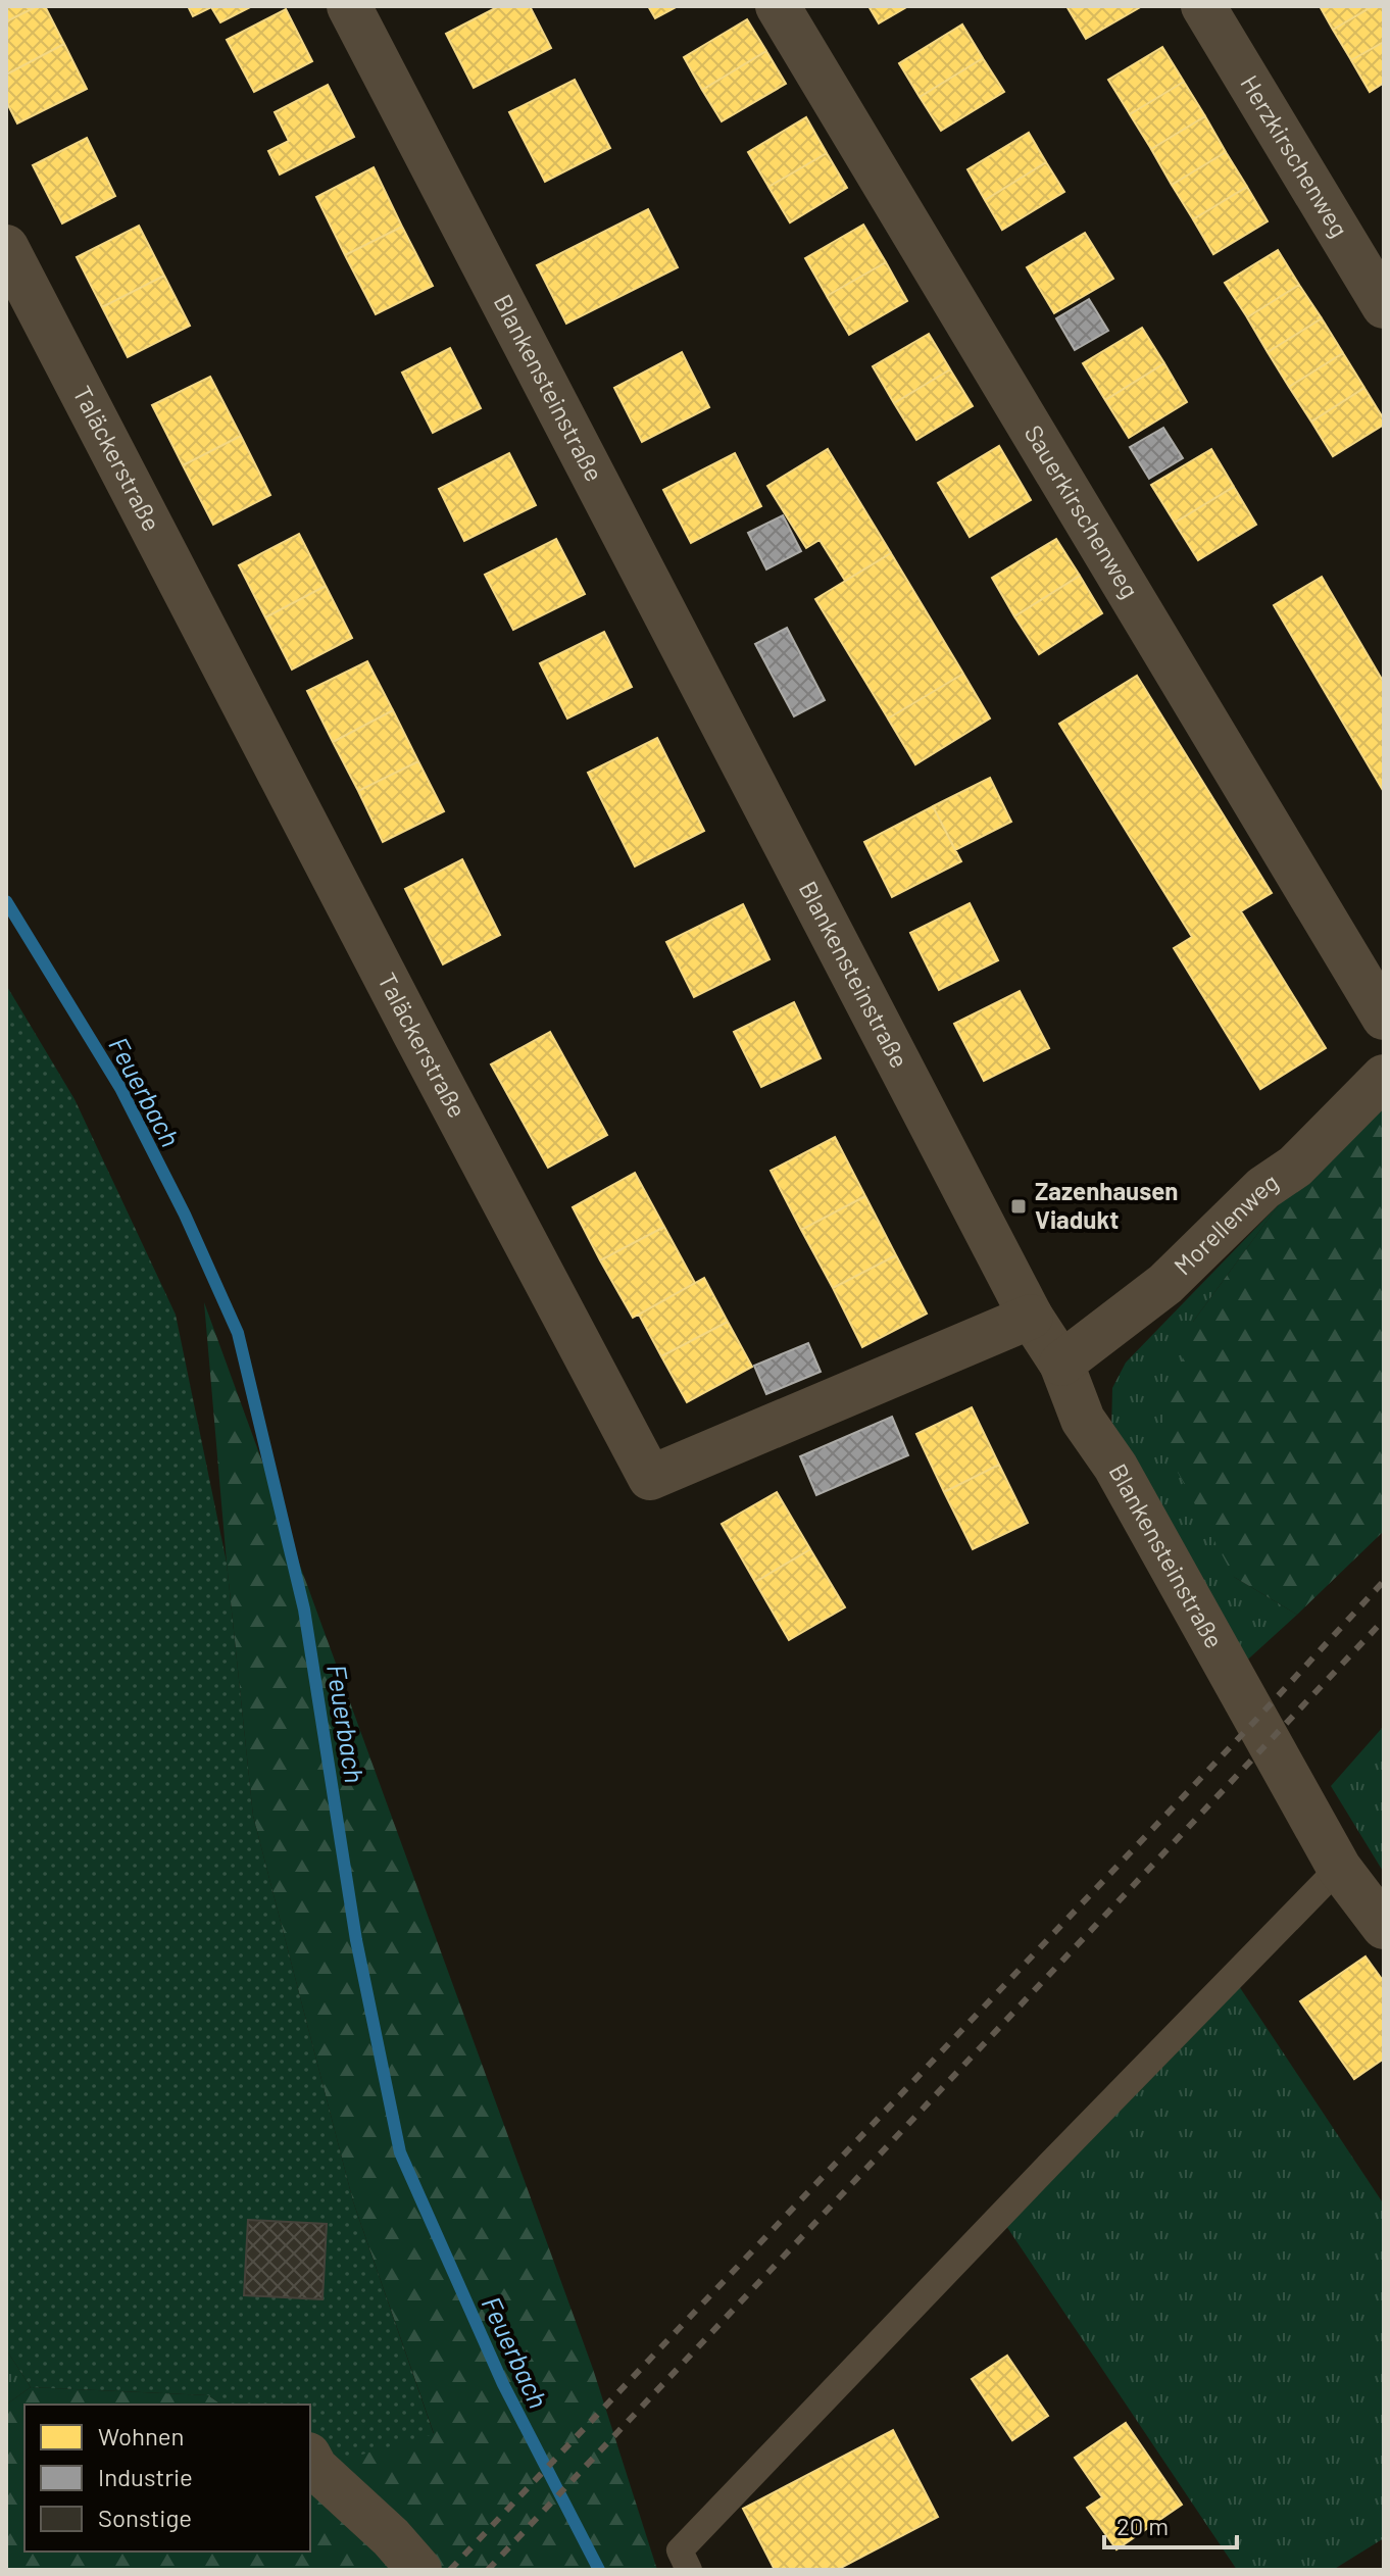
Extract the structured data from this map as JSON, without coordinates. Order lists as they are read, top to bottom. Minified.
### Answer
{"streets":{"street":["Herzkirschenweg","Blankensteinstraße","Taläckerstraße","Sauerkirschenweg","Morellenweg"]},"crossings":[["Blankensteinstraße","Taläckerstraße"],["Blankensteinstraße","Morellenweg"]],"water":["Feuerbach"],"places":{"transit":["Zazenhausen Viadukt"]},"legend":["Wohnen","Industrie","Sonstige"],"scale_bar":"20 m"}
